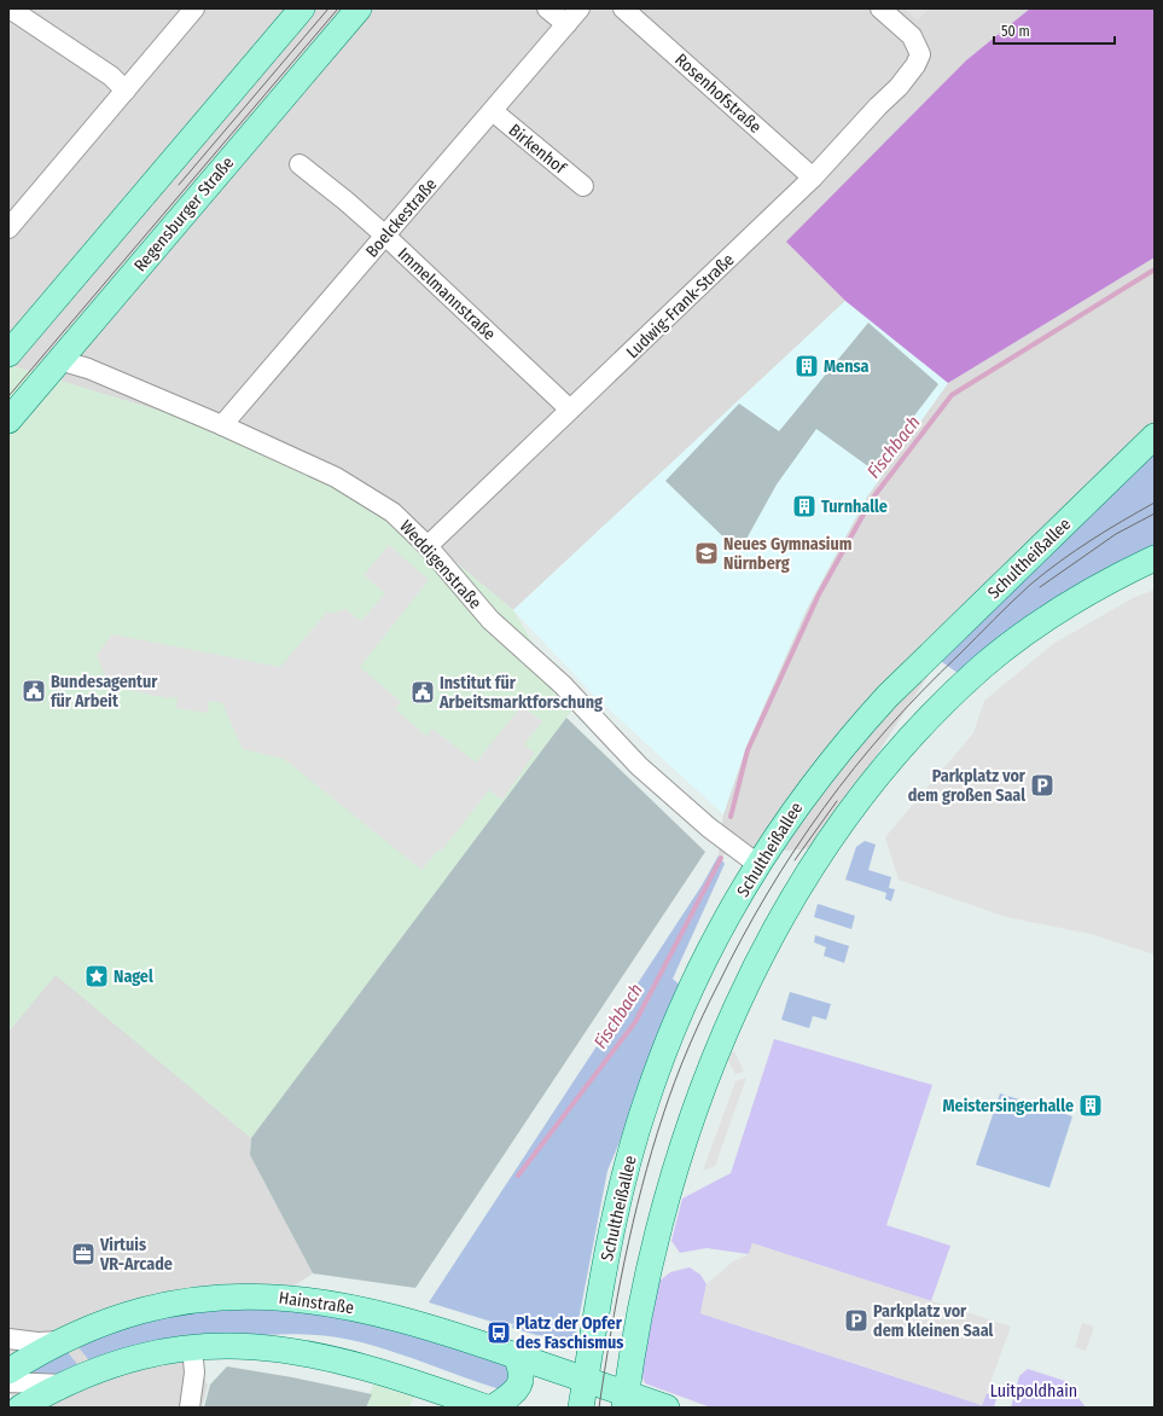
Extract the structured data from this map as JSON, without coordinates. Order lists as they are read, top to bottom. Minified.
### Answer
{"streets":{"main road":["Regensburger Straße","Schultheißallee","Hainstraße"],"street":["Rosenhofstraße","Birkenhof","Boelckestraße","Immelmannstraße","Ludwig-Frank-Straße","Weddigenstraße"]},"crossings":[["Rosenhofstraße","Ludwig-Frank-Straße"],["Birkenhof","Boelckestraße"],["Regensburger Straße","Weddigenstraße"],["Boelckestraße","Immelmannstraße"],["Boelckestraße","Weddigenstraße"],["Immelmannstraße","Ludwig-Frank-Straße"],["Ludwig-Frank-Straße","Weddigenstraße"],["Schultheißallee","Weddigenstraße"],["Schultheißallee","Hainstraße"]],"water":["Fischbach"],"parks":["Luitpoldhain"],"places":{"building":["Mensa","Turnhalle","Meistersingerhalle"],"school or university":["Neues Gymnasium Nürnberg"],"public building":["Bundesagentur für Arbeit","Institut für Arbeitsmarktforschung"],"parking":["Parkplatz vor dem großen Saal","Parkplatz vor dem kleinen Saal"],"place":["Nagel"],"office":["Virtuis VR-Arcade"],"bus stop":["Platz der Opfer des Faschismus"]},"scale_bar":"50 m"}
